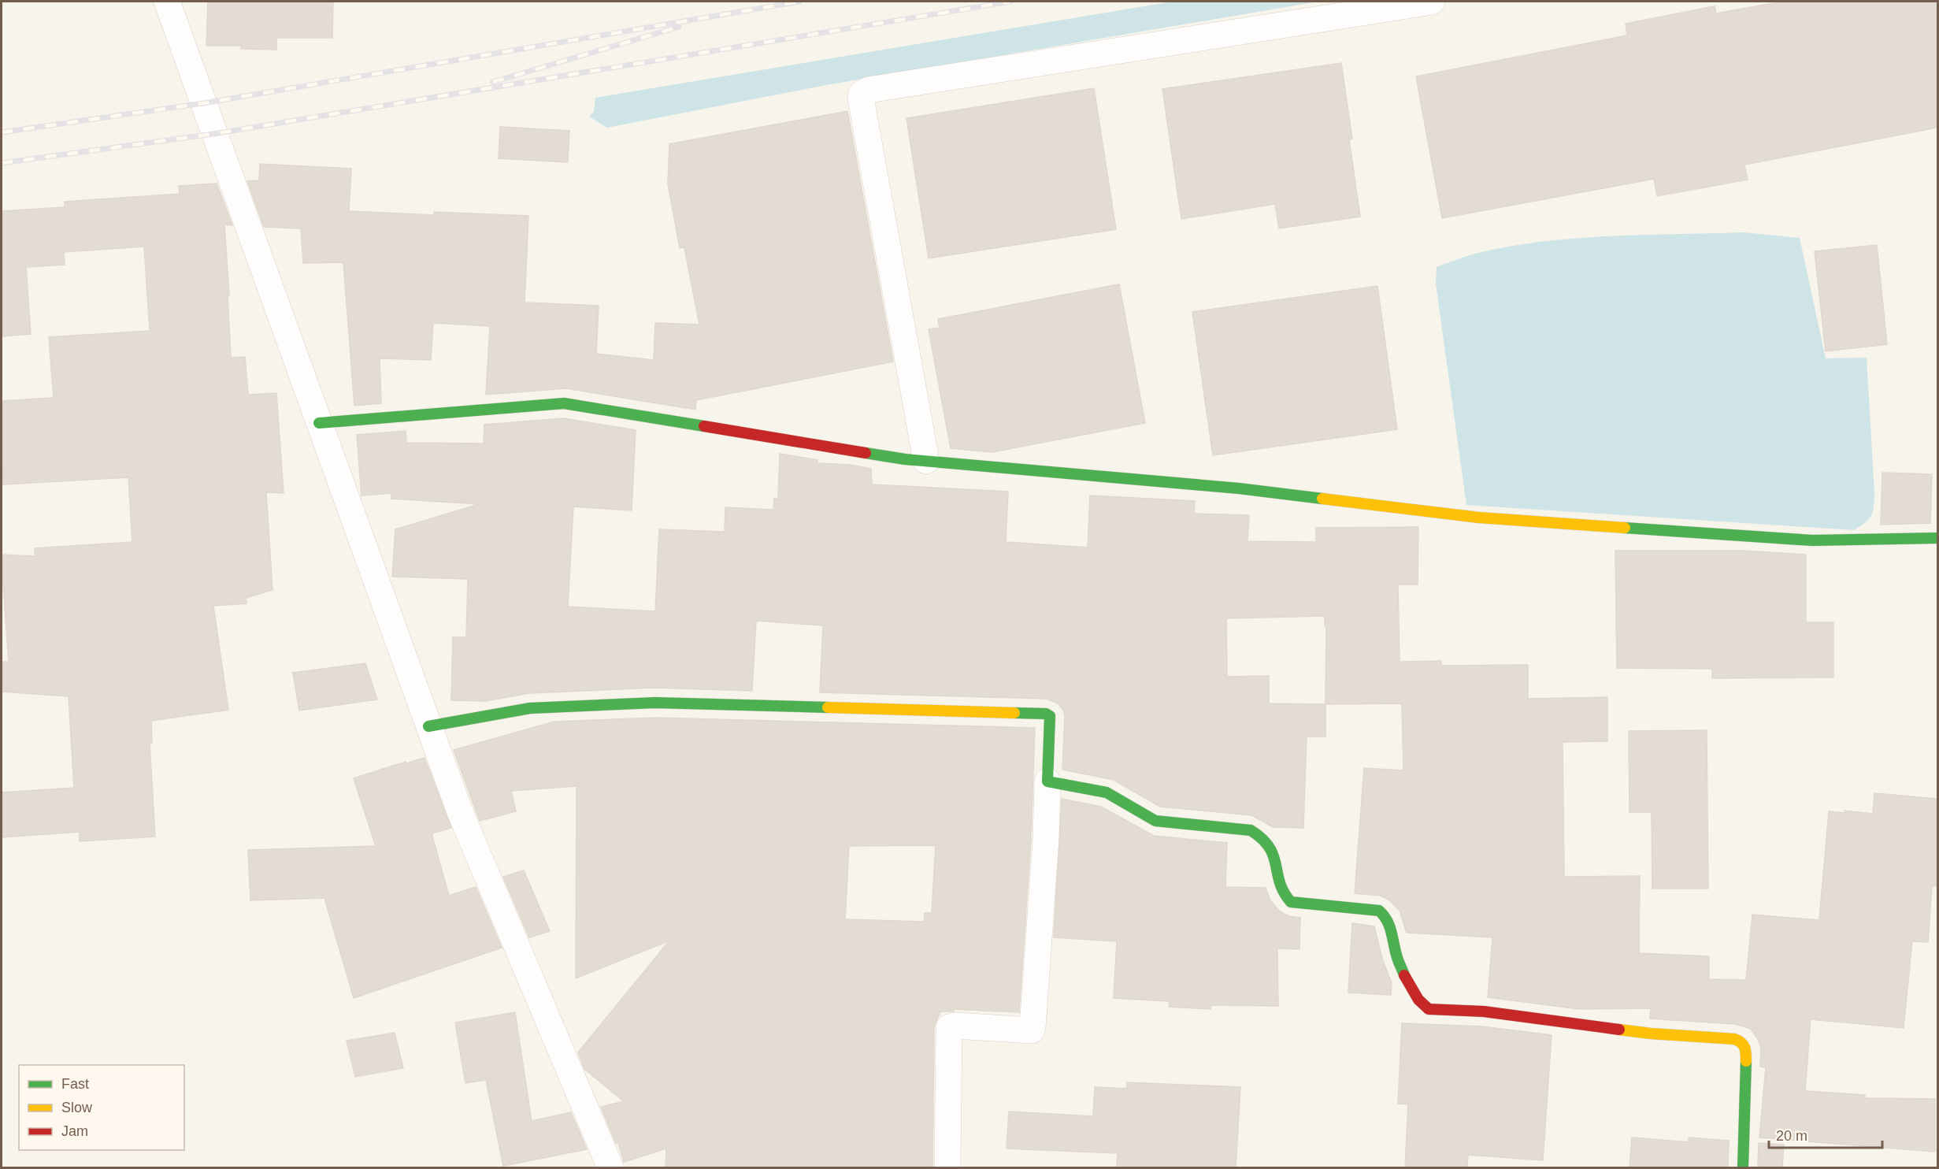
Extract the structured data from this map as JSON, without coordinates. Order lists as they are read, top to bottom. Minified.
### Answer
{"legend":["Fast","Slow","Jam"],"scale_bar":"20 m"}
